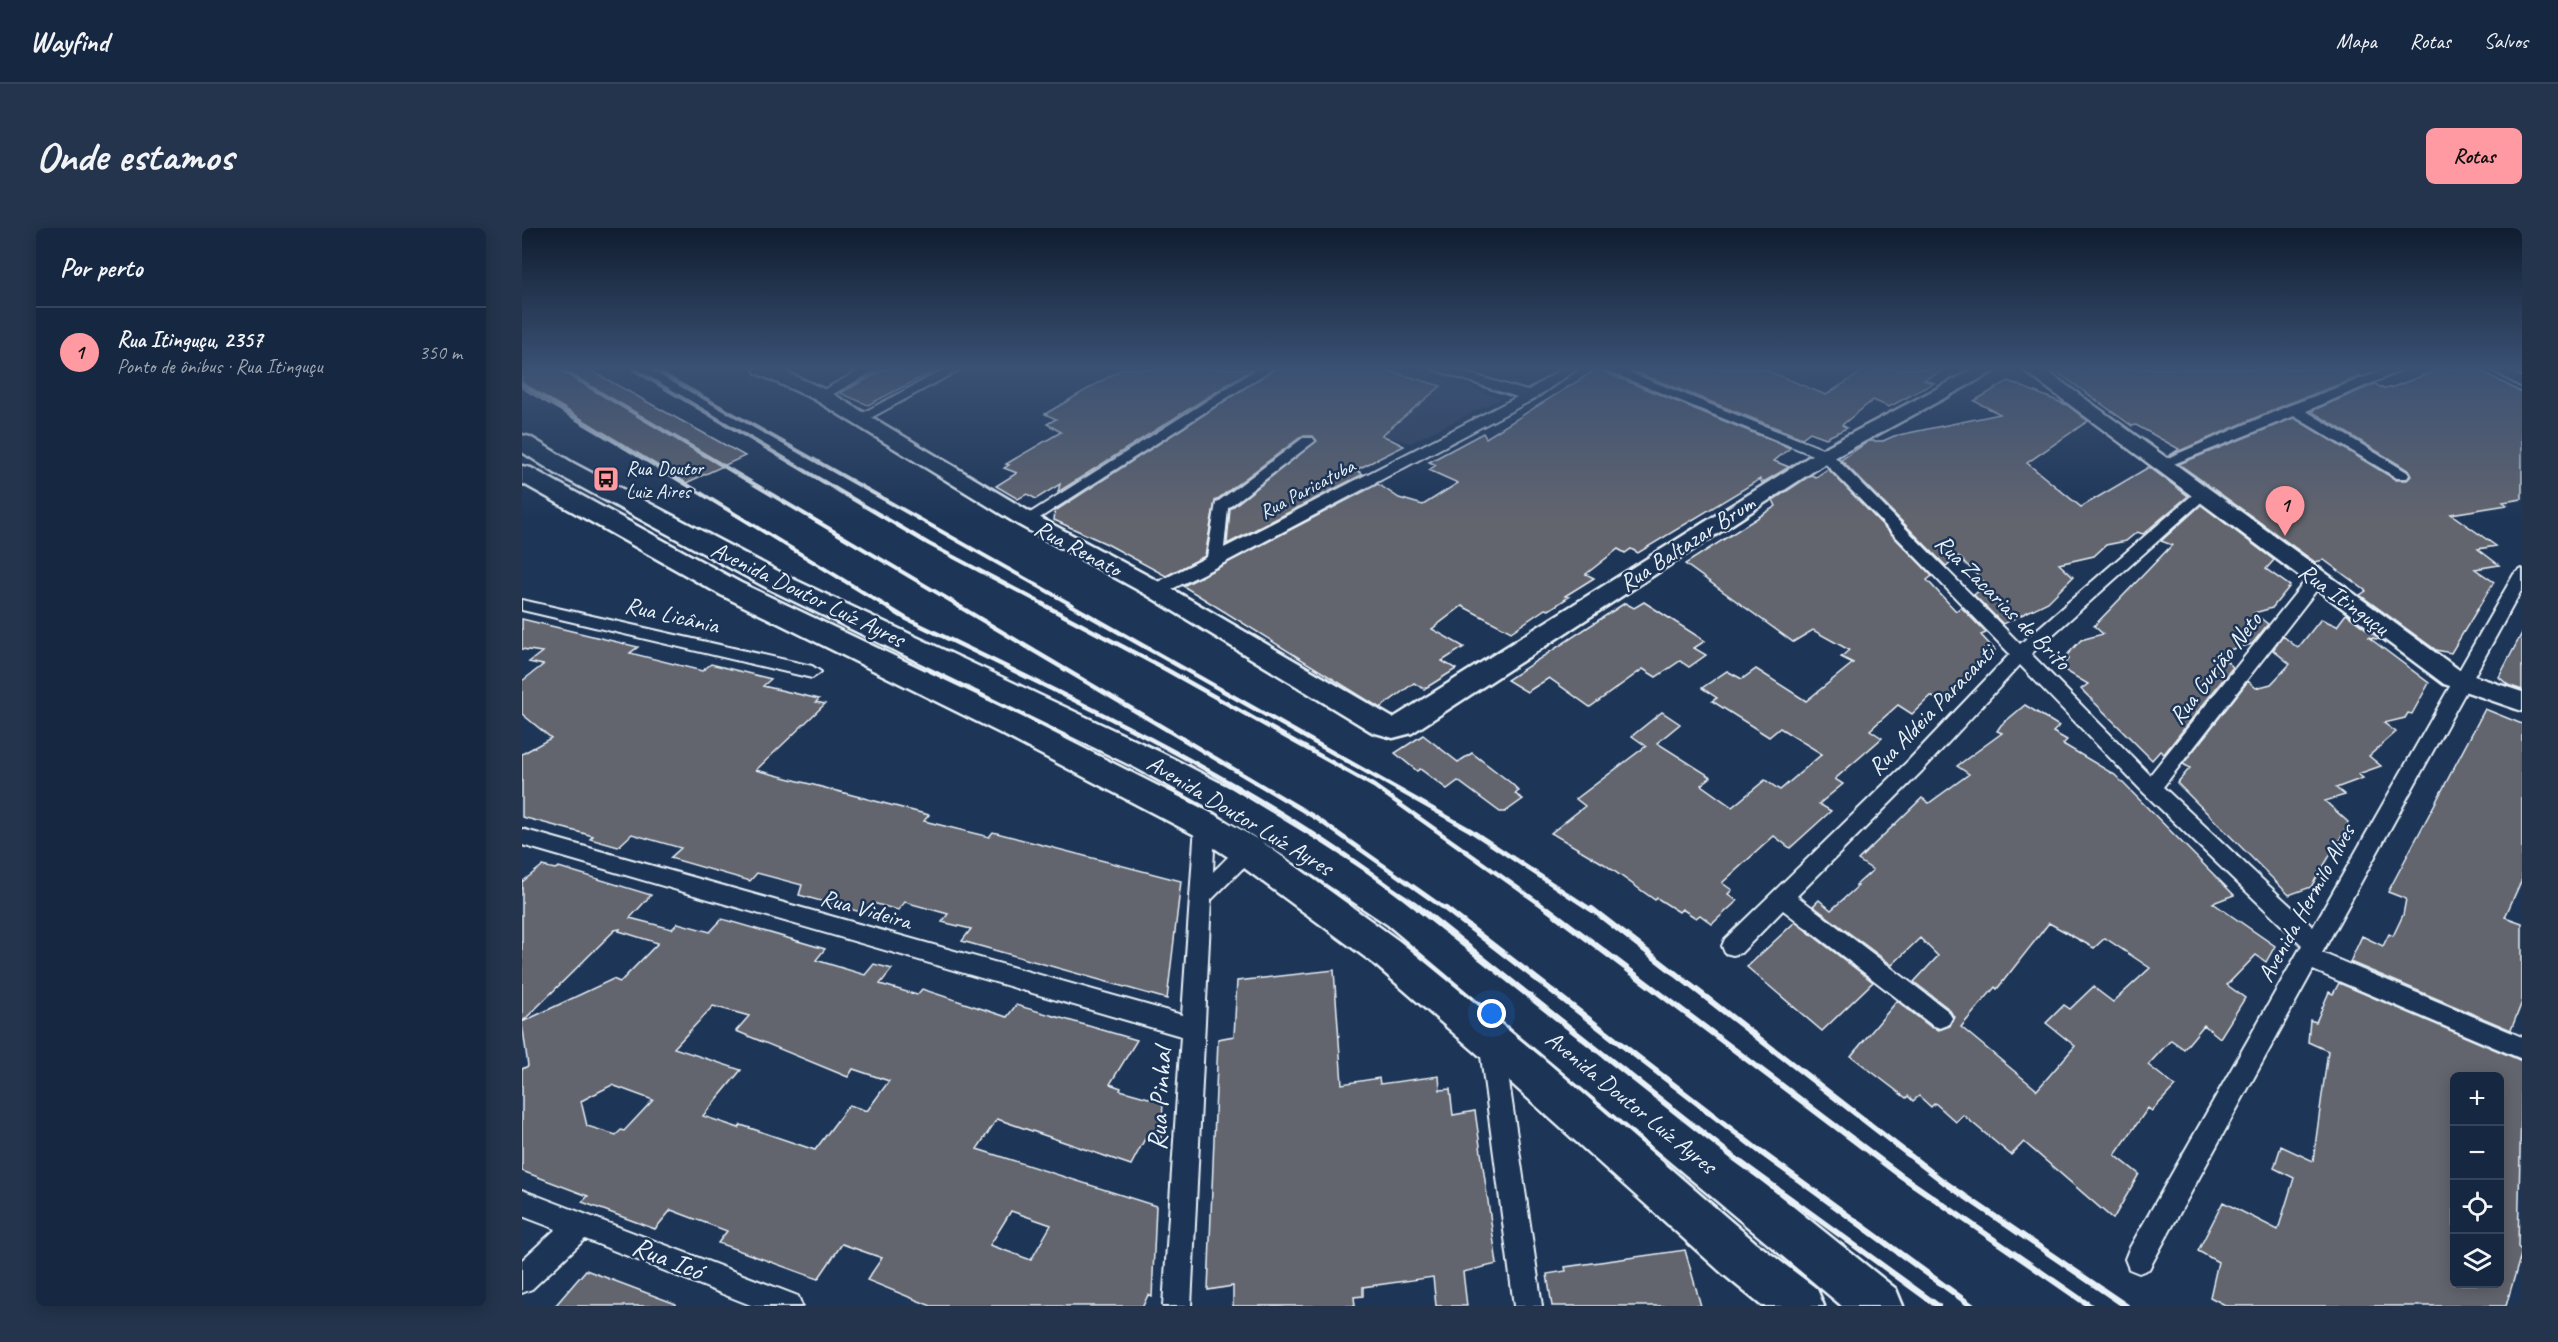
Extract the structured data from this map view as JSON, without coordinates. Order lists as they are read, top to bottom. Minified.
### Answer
{"streets":{"highway":["Avenida Doutor Luíz Ayres"],"street":["Rua Paricatuba","Rua Baltazar Brum","Rua Renato","Rua Itinguçu","Rua Zacarias de Brito","Rua Licânia","Rua Gurjão Neto","Rua Aldeia Paracanti","Avenida Hermilo Alves","Rua Videira","Rua Pinhal","Rua Icó"]},"crossings":[["Rua Paricatuba","Rua Renato"],["Rua Baltazar Brum","Rua Renato"],["Rua Baltazar Brum","Rua Zacarias de Brito"],["Avenida Doutor Luíz Ayres","Rua Pinhal"],["Rua Itinguçu","Rua Gurjão Neto"],["Rua Itinguçu","Rua Aldeia Paracanti"],["Rua Itinguçu","Avenida Hermilo Alves"],["Rua Zacarias de Brito","Rua Gurjão Neto"],["Rua Zacarias de Brito","Rua Aldeia Paracanti"],["Rua Zacarias de Brito","Avenida Hermilo Alves"],["Rua Videira","Rua Pinhal"]],"places":{"bus stop":["Rua Doutor Luiz Aires"]},"page":{"header":"Wayfind","nav":["Mapa","Rotas","Salvos"],"buttons":"Rotas","title":"Onde estamos","heading":"Por perto","list":[{"mark":"1","name":"Rua Itinguçu, 2357","note":"Ponto de ônibus · Rua Itinguçu","value":"350 m"}],"pins":"1","map_buttons":["+","−"]}}
